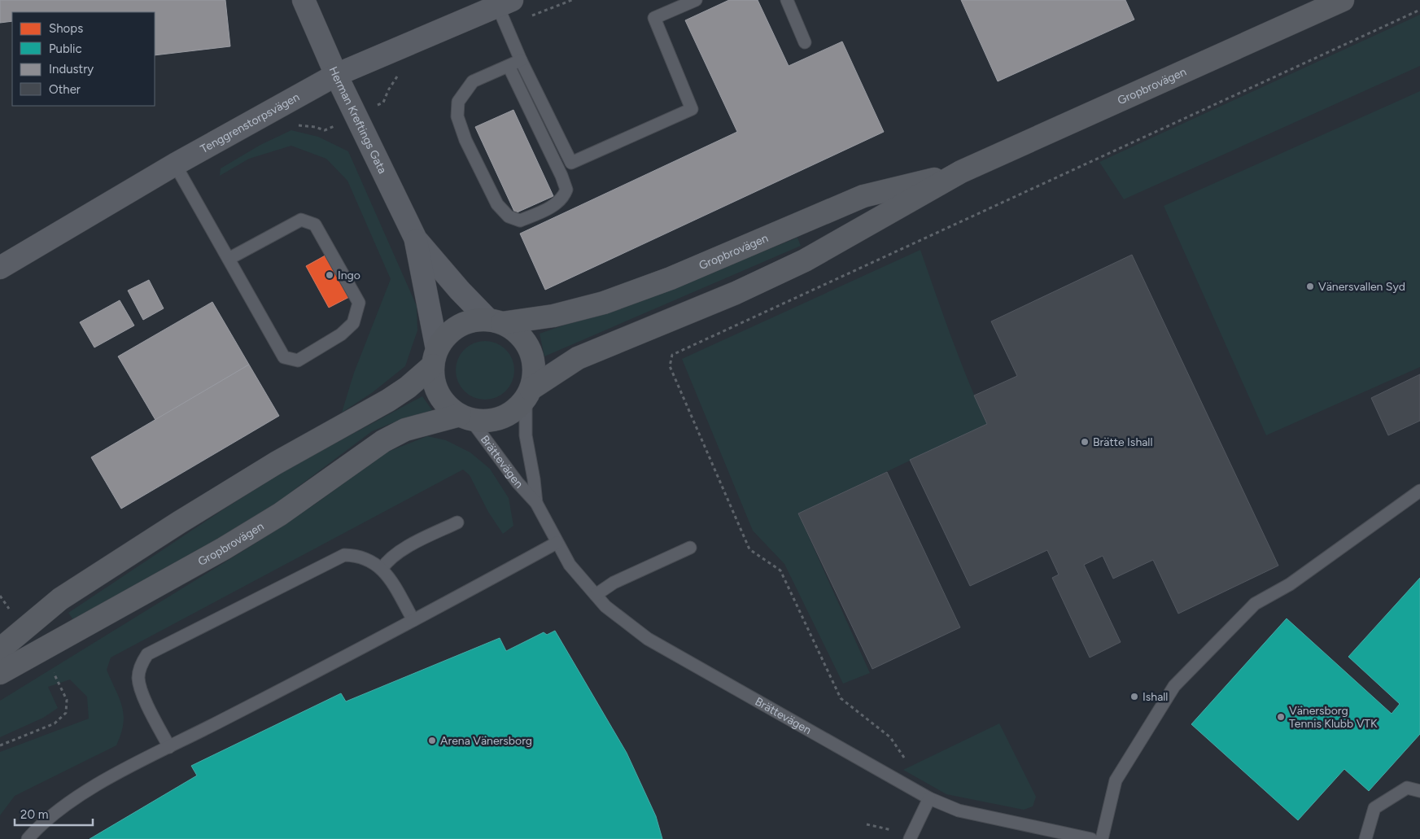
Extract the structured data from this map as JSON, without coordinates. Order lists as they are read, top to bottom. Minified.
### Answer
{"streets":{"street":["Gropbrovägen","Herman Kreftings Gata","Tenggrenstorpsvägen"],"lane":["Brättevägen"]},"crossings":[["Gropbrovägen","Herman Kreftings Gata"],["Gropbrovägen","Brättevägen"],["Herman Kreftings Gata","Tenggrenstorpsvägen"],["Herman Kreftings Gata","Brättevägen"]],"places":["Ingo","Vänersvallen Syd","Brätte Ishall","Ishall","Vänersborg Tennis Klubb VTK","Arena Vänersborg"],"legend":["Shops","Public","Industry","Other"],"scale_bar":"20 m"}
